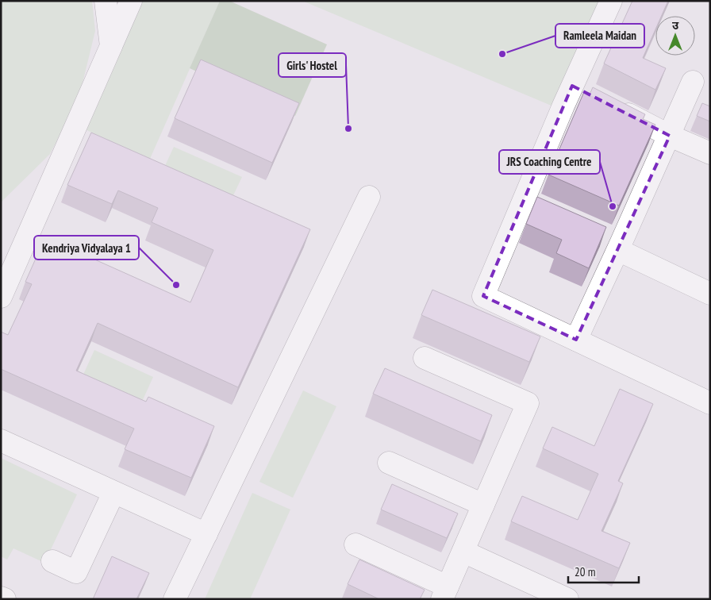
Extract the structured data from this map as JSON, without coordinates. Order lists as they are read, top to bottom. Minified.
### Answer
{"places":["Ramleela Maidan","Girls' Hostel","JRS Coaching Centre","Kendriya Vidyalaya 1"],"scale_bar":"20 m","north":"top"}
